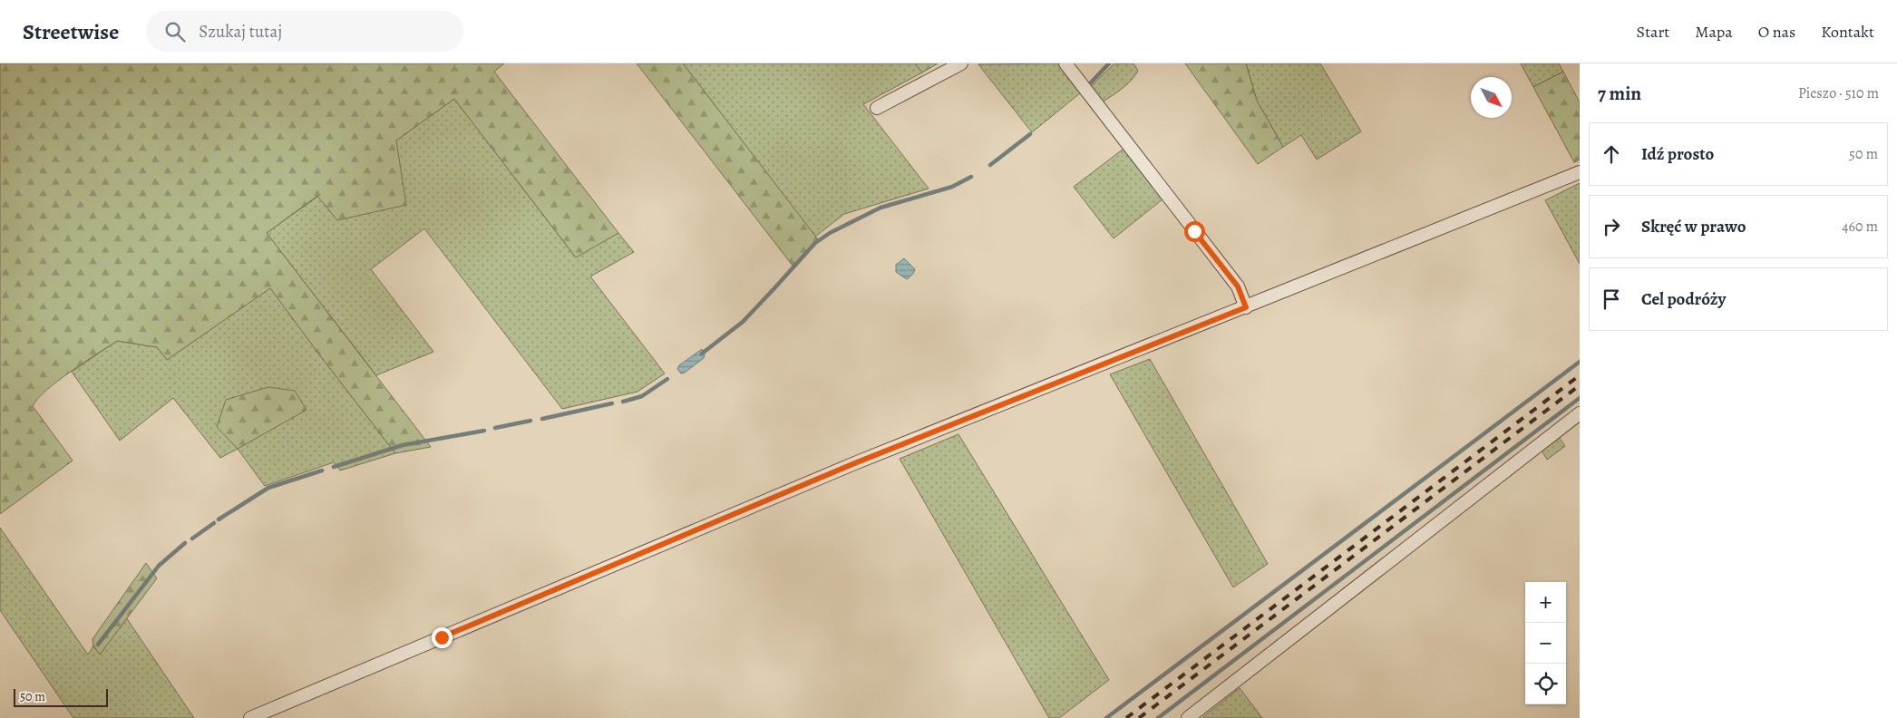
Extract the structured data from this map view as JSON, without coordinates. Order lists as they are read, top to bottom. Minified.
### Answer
{"scale_bar":"50 m","north":"bottom right","page":{"header":"Streetwise","search":"Szukaj tutaj","nav":["Start","Mapa","O nas","Kontakt"],"heading":["7 min","Pieszo · 510 m"],"list":[["Idź prosto","50 m"],["Skręć w prawo","460 m"],"Cel podróży"],"map_buttons":["+","−"],"scale":"50 m"}}
